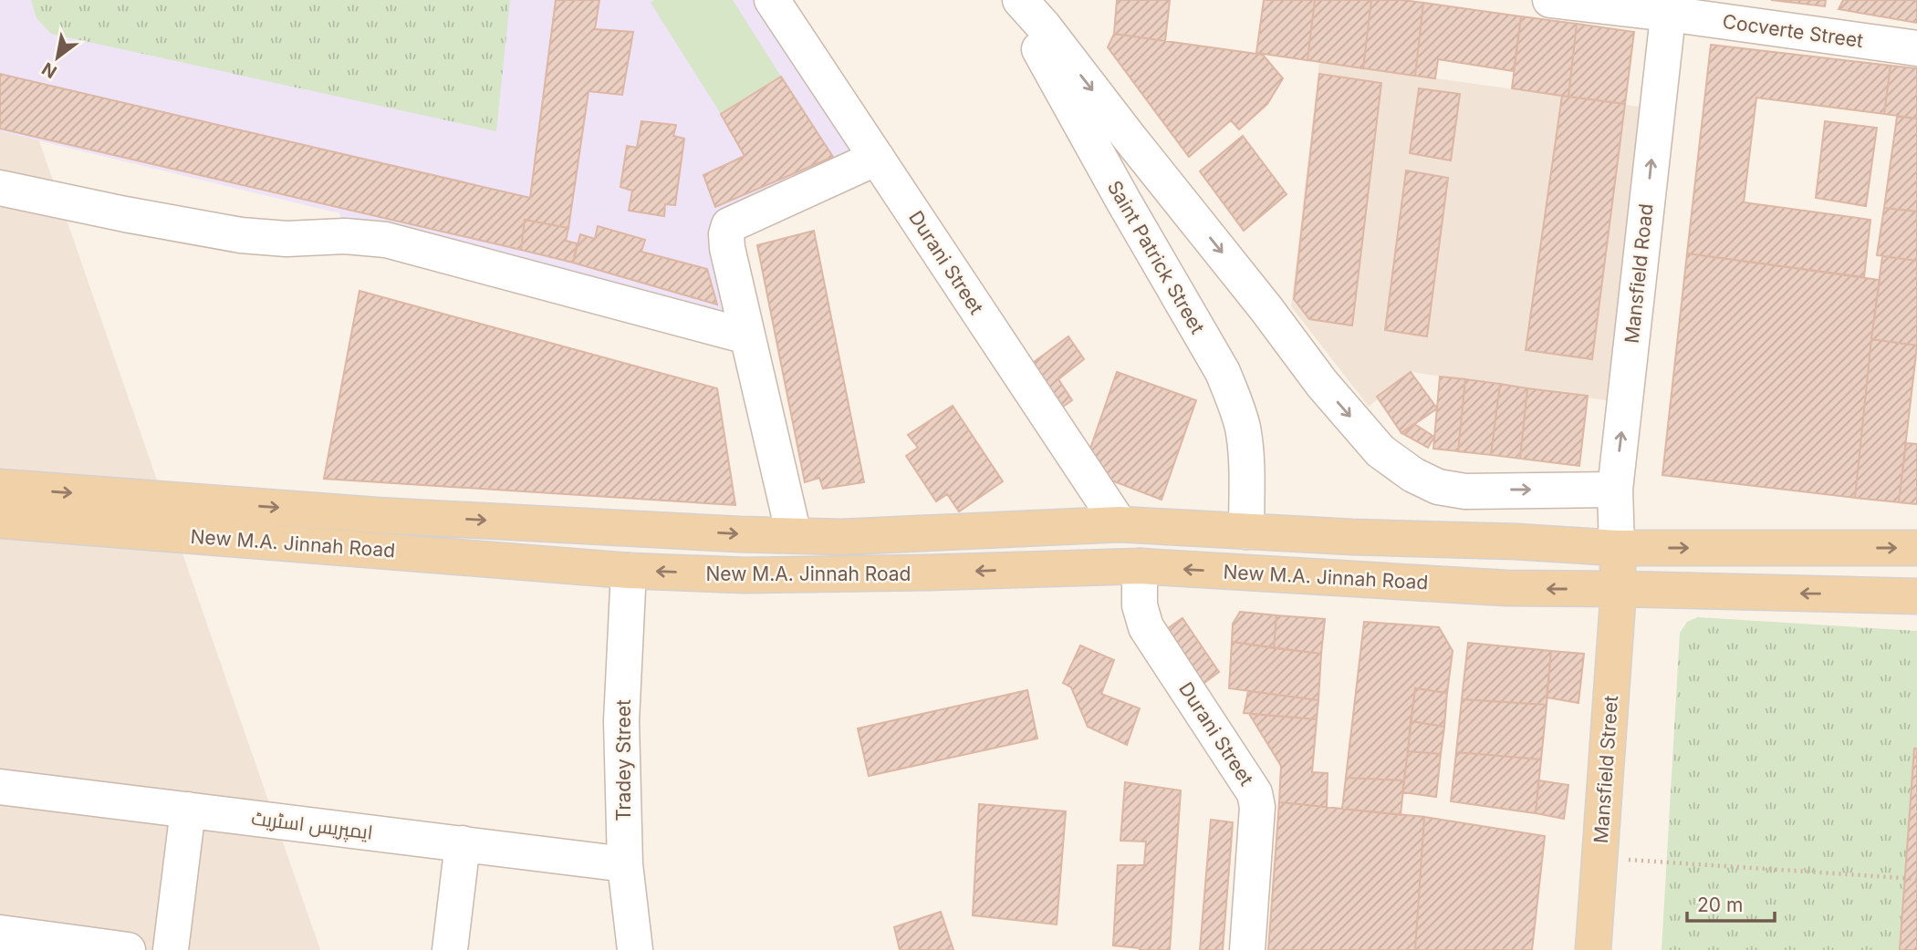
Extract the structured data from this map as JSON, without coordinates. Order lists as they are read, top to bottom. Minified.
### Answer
{"streets":{"main road":["New M.A. Jinnah Road","Mansfield Street"],"street":["Cocverte Street","Saint Patrick Street","Durani Street","Mansfield Road","Tradey Street","ایمپریس اسٹریٹ"]},"crossings":[["Cocverte Street","Mansfield Road"],["Saint Patrick Street","New M.A. Jinnah Road"],["Durani Street","New M.A. Jinnah Road"],["Mansfield Road","New M.A. Jinnah Road"],["Mansfield Road","Mansfield Street"],["New M.A. Jinnah Road","Tradey Street"],["New M.A. Jinnah Road","Mansfield Street"],["Tradey Street","ایمپریس اسٹریٹ"]],"one_way":["Mansfield Road"],"scale_bar":"20 m","north":"bottom left"}
